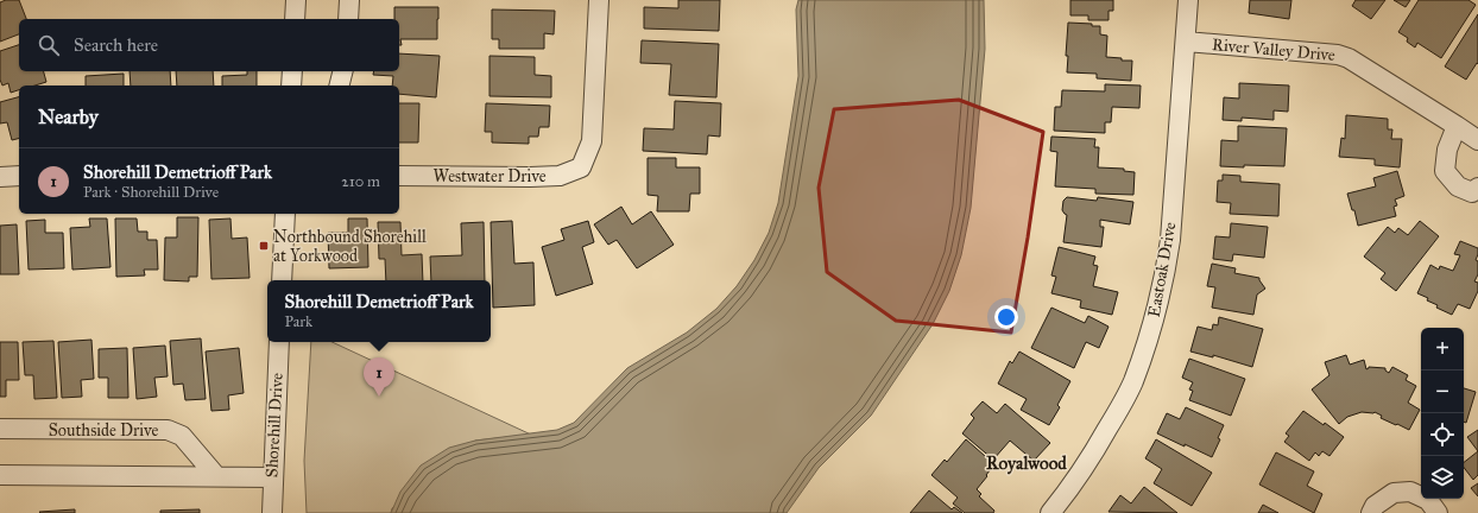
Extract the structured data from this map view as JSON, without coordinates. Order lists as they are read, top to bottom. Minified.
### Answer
{"streets":{"street":["River Valley Drive","Westwater Drive","Eastoak Drive","Shorehill Drive","Southside Drive"]},"crossings":[["River Valley Drive","Eastoak Drive"]],"districts":["Royalwood"],"places":{"transit":["Northbound Shorehill at Yorkwood"]},"page":{"search":"Search here","heading":"Nearby","list":[{"mark":"1","name":"Shorehill Demetrioff Park","note":"Park · Shorehill Drive","value":"210 m"}],"popup":["Shorehill Demetrioff Park","Park"],"map_buttons":["+","−"],"pins":"1"}}
